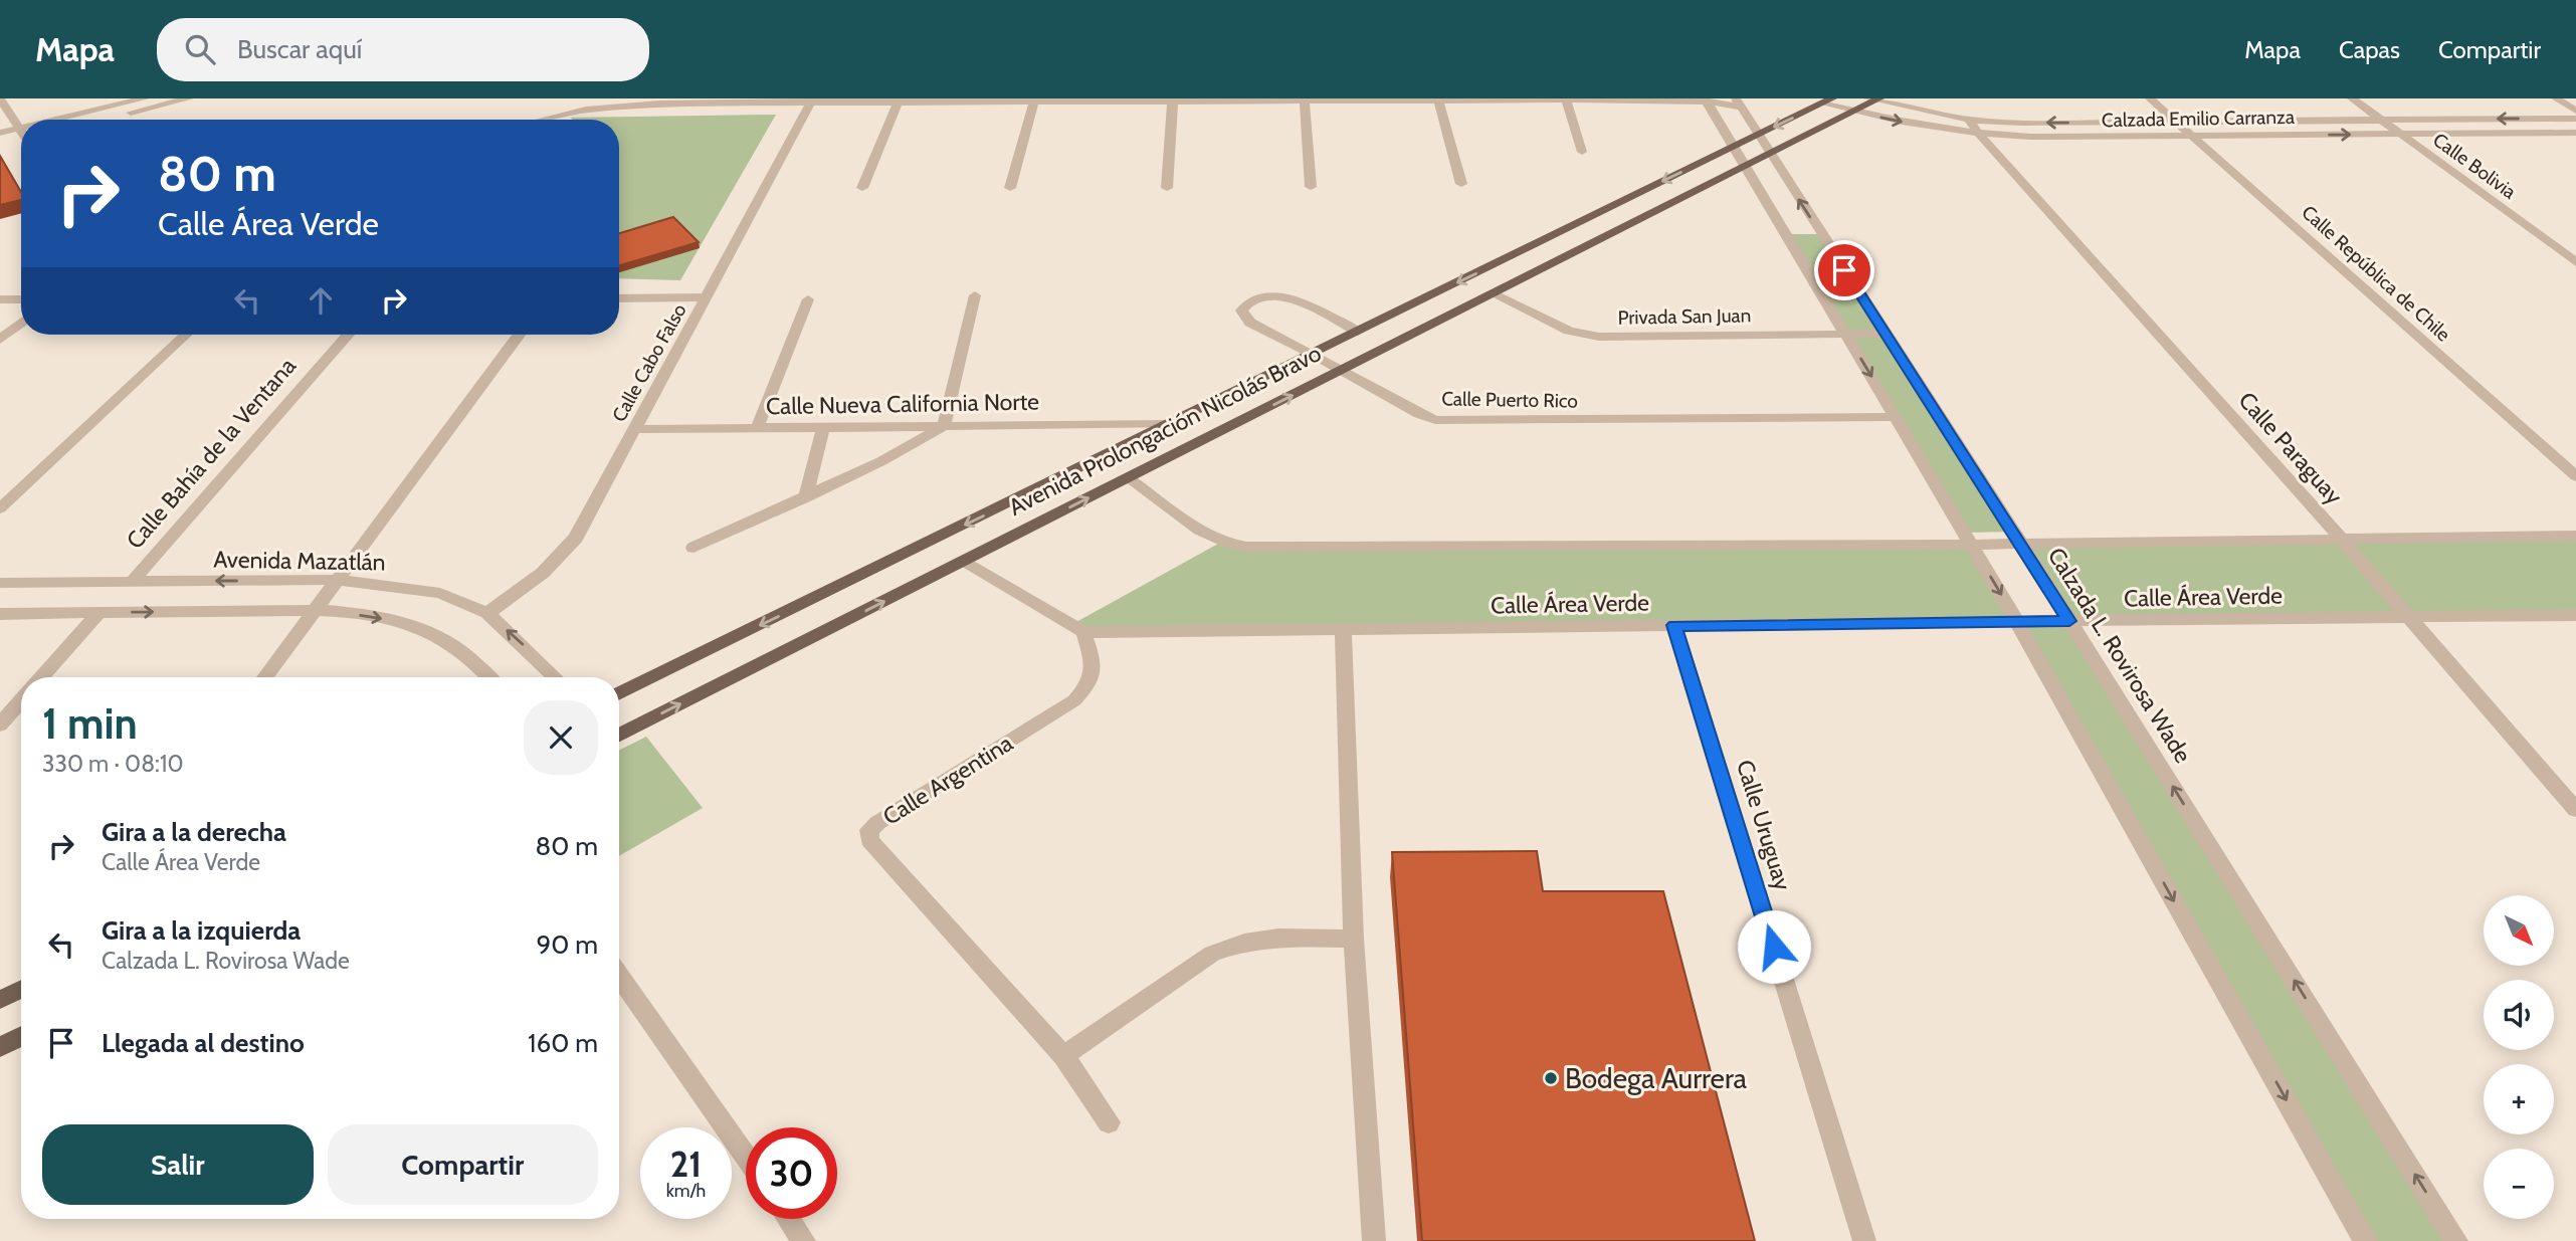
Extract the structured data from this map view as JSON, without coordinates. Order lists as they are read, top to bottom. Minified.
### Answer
{"streets":{"main road":["Avenida Prolongación Nicolás Bravo"],"street":["Calzada Emilio Carranza","Calle Bolivia","Calle República de Chile","Privada San Juan","Calle Cabo Falso","Calle Puerto Rico","Calle Nueva California Norte","Calle Paraguay","Calle Bahía de la Ventana","Avenida Mazatlán","Calle Área Verde","Calzada L. Rovirosa Wade","Calle Argentina","Calle Uruguay"]},"crossings":[["Calzada Emilio Carranza","Calle Bolivia"],["Calzada Emilio Carranza","Calle República de Chile"],["Calzada Emilio Carranza","Avenida Prolongación Nicolás Bravo"],["Calzada Emilio Carranza","Calle Paraguay"],["Privada San Juan","Avenida Prolongación Nicolás Bravo"],["Privada San Juan","Calzada L. Rovirosa Wade"],["Calle Cabo Falso","Calle Nueva California Norte"],["Calle Cabo Falso","Avenida Mazatlán"],["Calle Puerto Rico","Avenida Prolongación Nicolás Bravo"],["Calle Nueva California Norte","Avenida Prolongación Nicolás Bravo"],["Avenida Prolongación Nicolás Bravo","Calzada L. Rovirosa Wade"],["Calle Paraguay","Calle Área Verde"],["Calle Bahía de la Ventana","Avenida Mazatlán"],["Calle Área Verde","Calzada L. Rovirosa Wade"],["Calle Área Verde","Calle Argentina"],["Calle Área Verde","Calle Uruguay"]],"places":["Bodega Aurrera"],"north":"bottom right","page":{"header":"Mapa","search":"Buscar aquí","nav":["Mapa","Capas","Compartir"],"turn":["80 m","Calle Área Verde"],"heading":["1 min","330 m · 08:10"],"list":[{"name":"Gira a la derecha","note":"Calle Área Verde","value":"80 m"},{"name":"Gira a la izquierda","note":"Calzada L. Rovirosa Wade","value":"90 m"},{"name":"Llegada al destino","value":"160 m"}],"map_buttons":["+","−"],"buttons":["Salir","Compartir"],"speed":"21 km/h","limit":"30"}}
